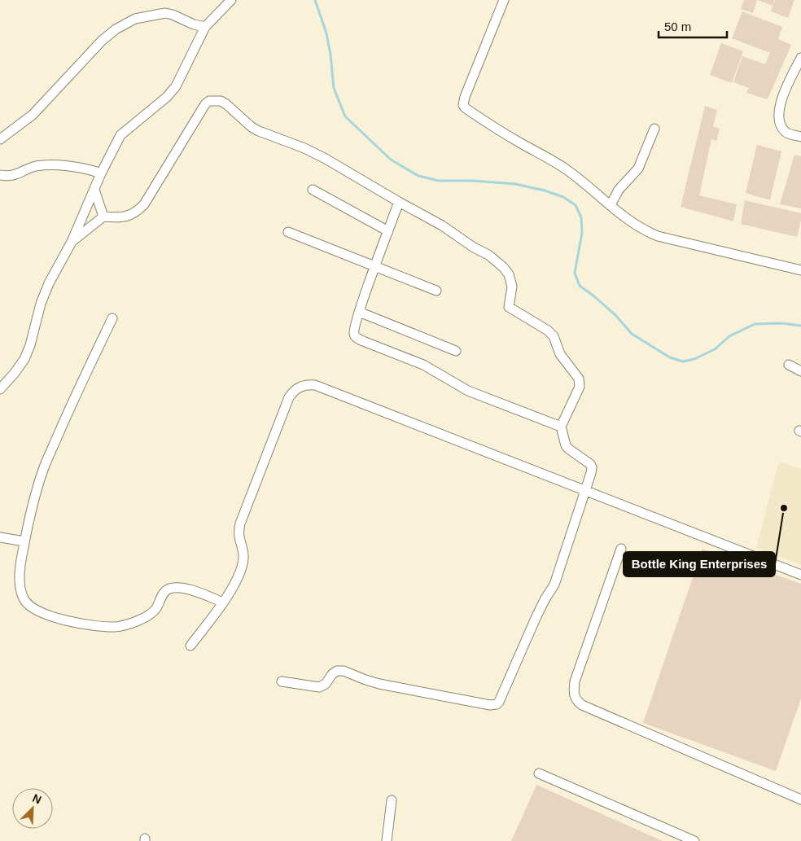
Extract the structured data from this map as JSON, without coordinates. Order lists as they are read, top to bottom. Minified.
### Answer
{"places":["Bottle King Enterprises"],"scale_bar":"50 m","north":"top right"}
